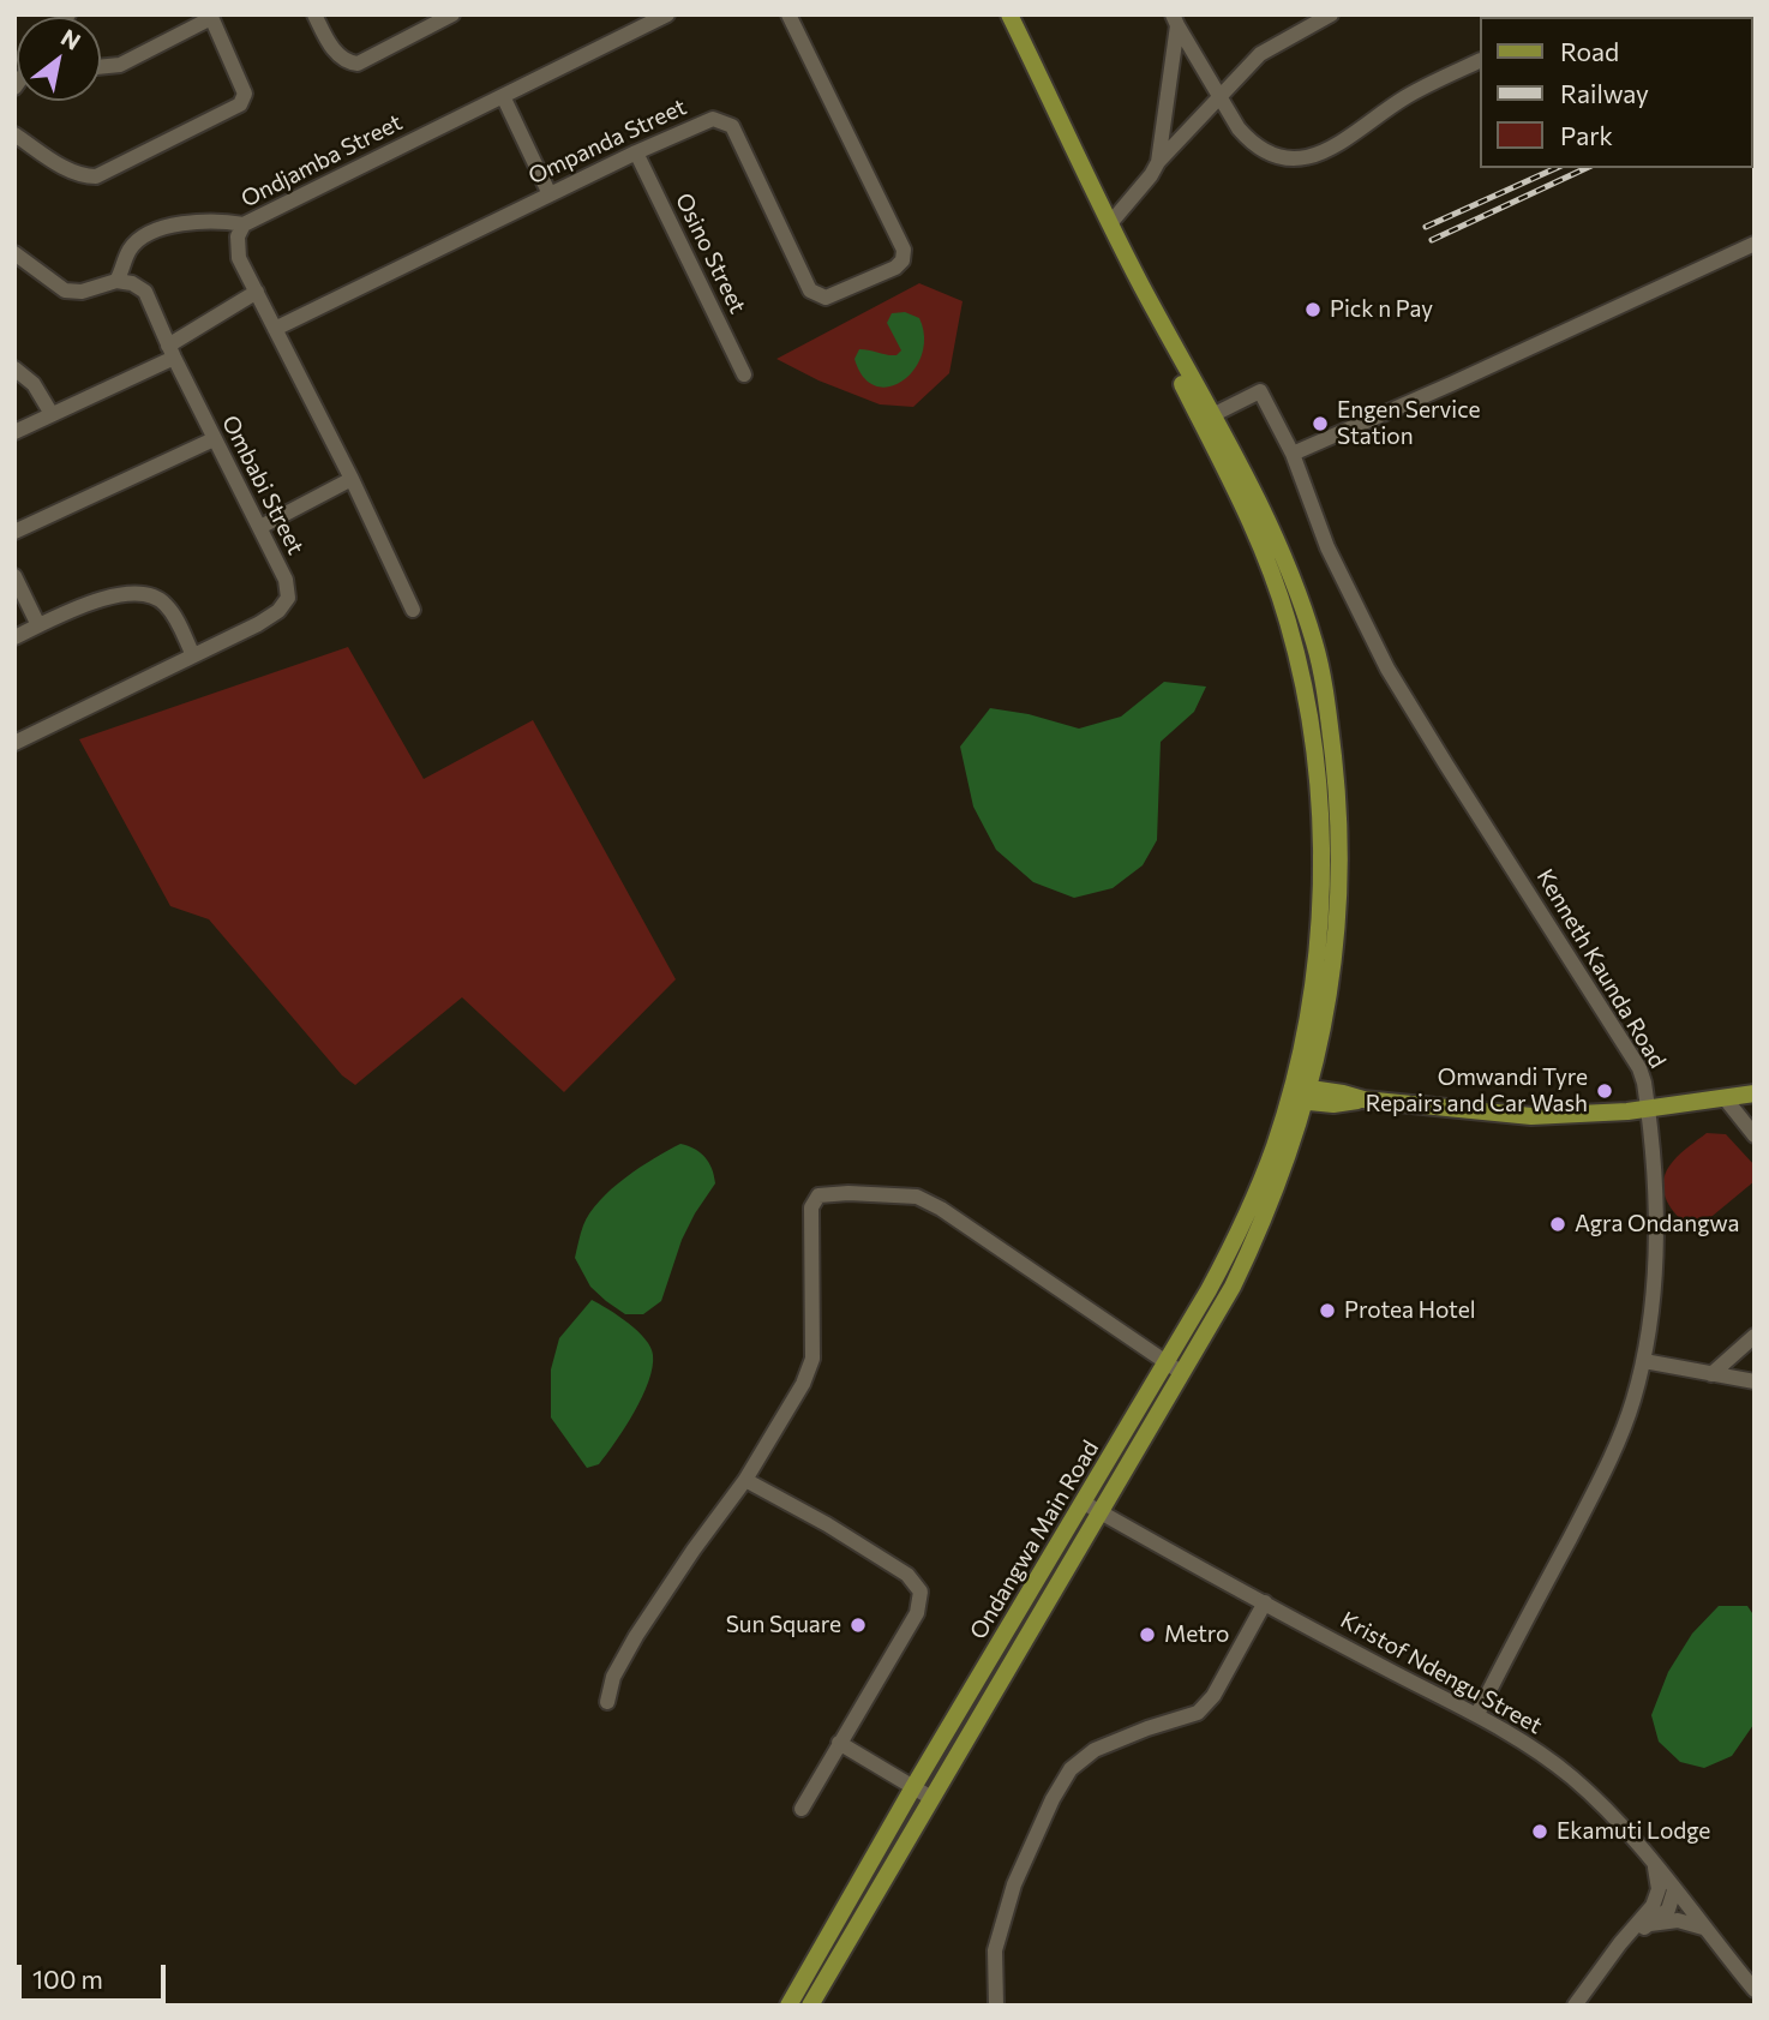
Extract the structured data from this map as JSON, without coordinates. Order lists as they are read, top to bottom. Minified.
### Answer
{"streets":{"main road":["Ondangwa Main Road"],"street":["Ompanda Street","Ondjamba Street","Osino Street","Ombabi Street","Kenneth Kaunda Road","Kristof Ndengu Street"]},"crossings":[["Ompanda Street","Ondjamba Street"],["Ompanda Street","Osino Street"],["Kenneth Kaunda Road","Ondangwa Main Road"],["Kenneth Kaunda Road","Kristof Ndengu Street"],["Ondangwa Main Road","Kristof Ndengu Street"]],"places":["Pick n Pay","Engen Service Station","Omwandi Tyre Repairs and Car Wash","Agra Ondangwa","Protea Hotel","Sun Square","Metro","Ekamuti Lodge"],"legend":["Road","Railway","Park"],"scale_bar":"100 m","north":"top right"}
